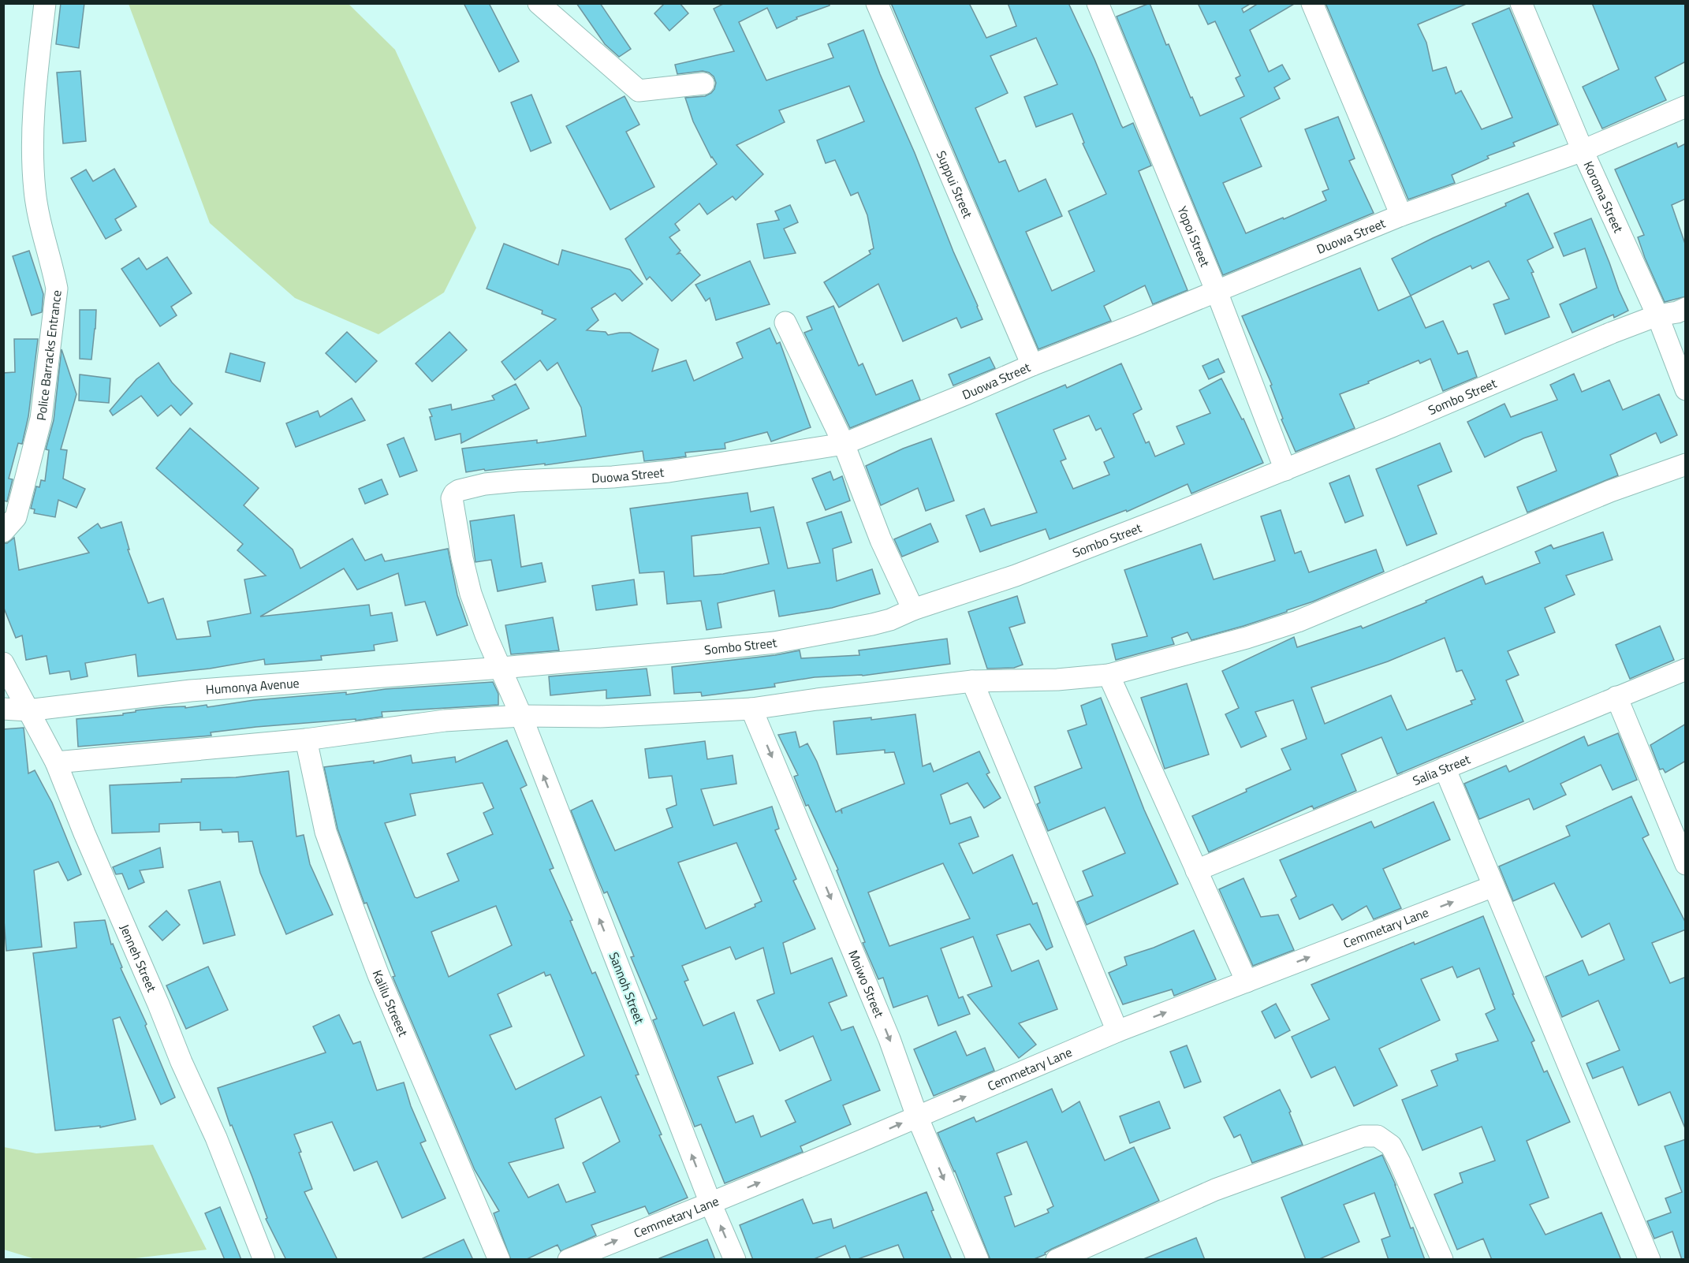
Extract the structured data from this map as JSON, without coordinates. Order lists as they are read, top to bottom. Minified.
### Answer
{"streets":{"street":["Suppui Street","Koroma Street","Yopoi Street","Duowa Street","Police Barracks Entrance","Sombo Street","Humonya Avenue","Salia Street","Cemmetary Lane","Jenneh Street","Moiwo Street","Sannoh Street","Kalilu Streeet"]},"crossings":[["Suppui Street","Duowa Street"],["Koroma Street","Duowa Street"],["Koroma Street","Sombo Street"],["Yopoi Street","Duowa Street"],["Yopoi Street","Sombo Street"],["Duowa Street","Sombo Street"],["Duowa Street","Humonya Avenue"],["Duowa Street","Sannoh Street"],["Sombo Street","Humonya Avenue"],["Sombo Street","Sannoh Street"],["Humonya Avenue","Jenneh Street"],["Humonya Avenue","Sannoh Street"],["Cemmetary Lane","Moiwo Street"],["Cemmetary Lane","Sannoh Street"]],"one_way":["Cemmetary Lane","Moiwo Street","Sannoh Street"]}
